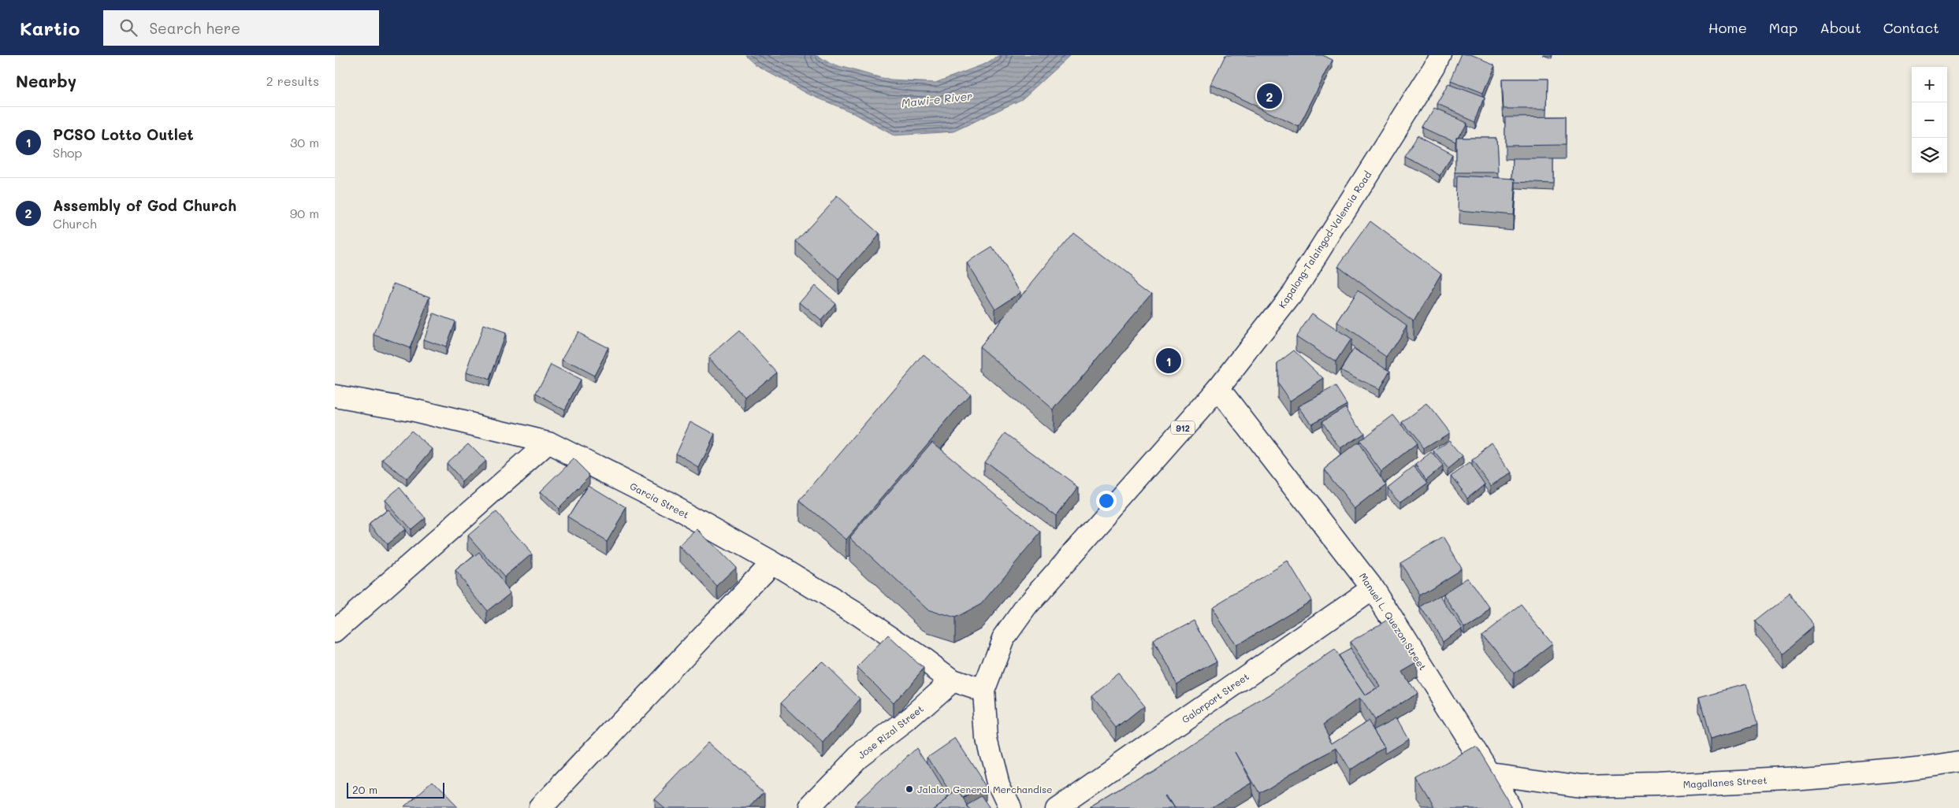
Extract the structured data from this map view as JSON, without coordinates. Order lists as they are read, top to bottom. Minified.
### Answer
{"streets":{"main road":["Kapalong-Talaingod-Valencia Road","912","Garcia Street","Manuel L. Quezon Street","Galorport Street","Jose Rizal Street","Magallanes Street"]},"crossings":[["Kapalong-Talaingod-Valencia Road","Manuel L. Quezon Street"],["Garcia Street","Jose Rizal Street"],["Manuel L. Quezon Street","Galorport Street"],["Manuel L. Quezon Street","Magallanes Street"]],"water":["Mawi-e River"],"places":["Jalalon General Merchandise"],"scale_bar":"20 m","page":{"header":"Kartio","search":"Search here","nav":["Home","Map","About","Contact"],"heading":["Nearby","2 results"],"map_buttons":["+","−"],"pins":["2","1"],"list":[{"mark":"1","name":"PCSO Lotto Outlet","note":"Shop","value":"30 m"},{"mark":"2","name":"Assembly of God Church","note":"Church","value":"90 m"}],"scale":"20 m"}}
